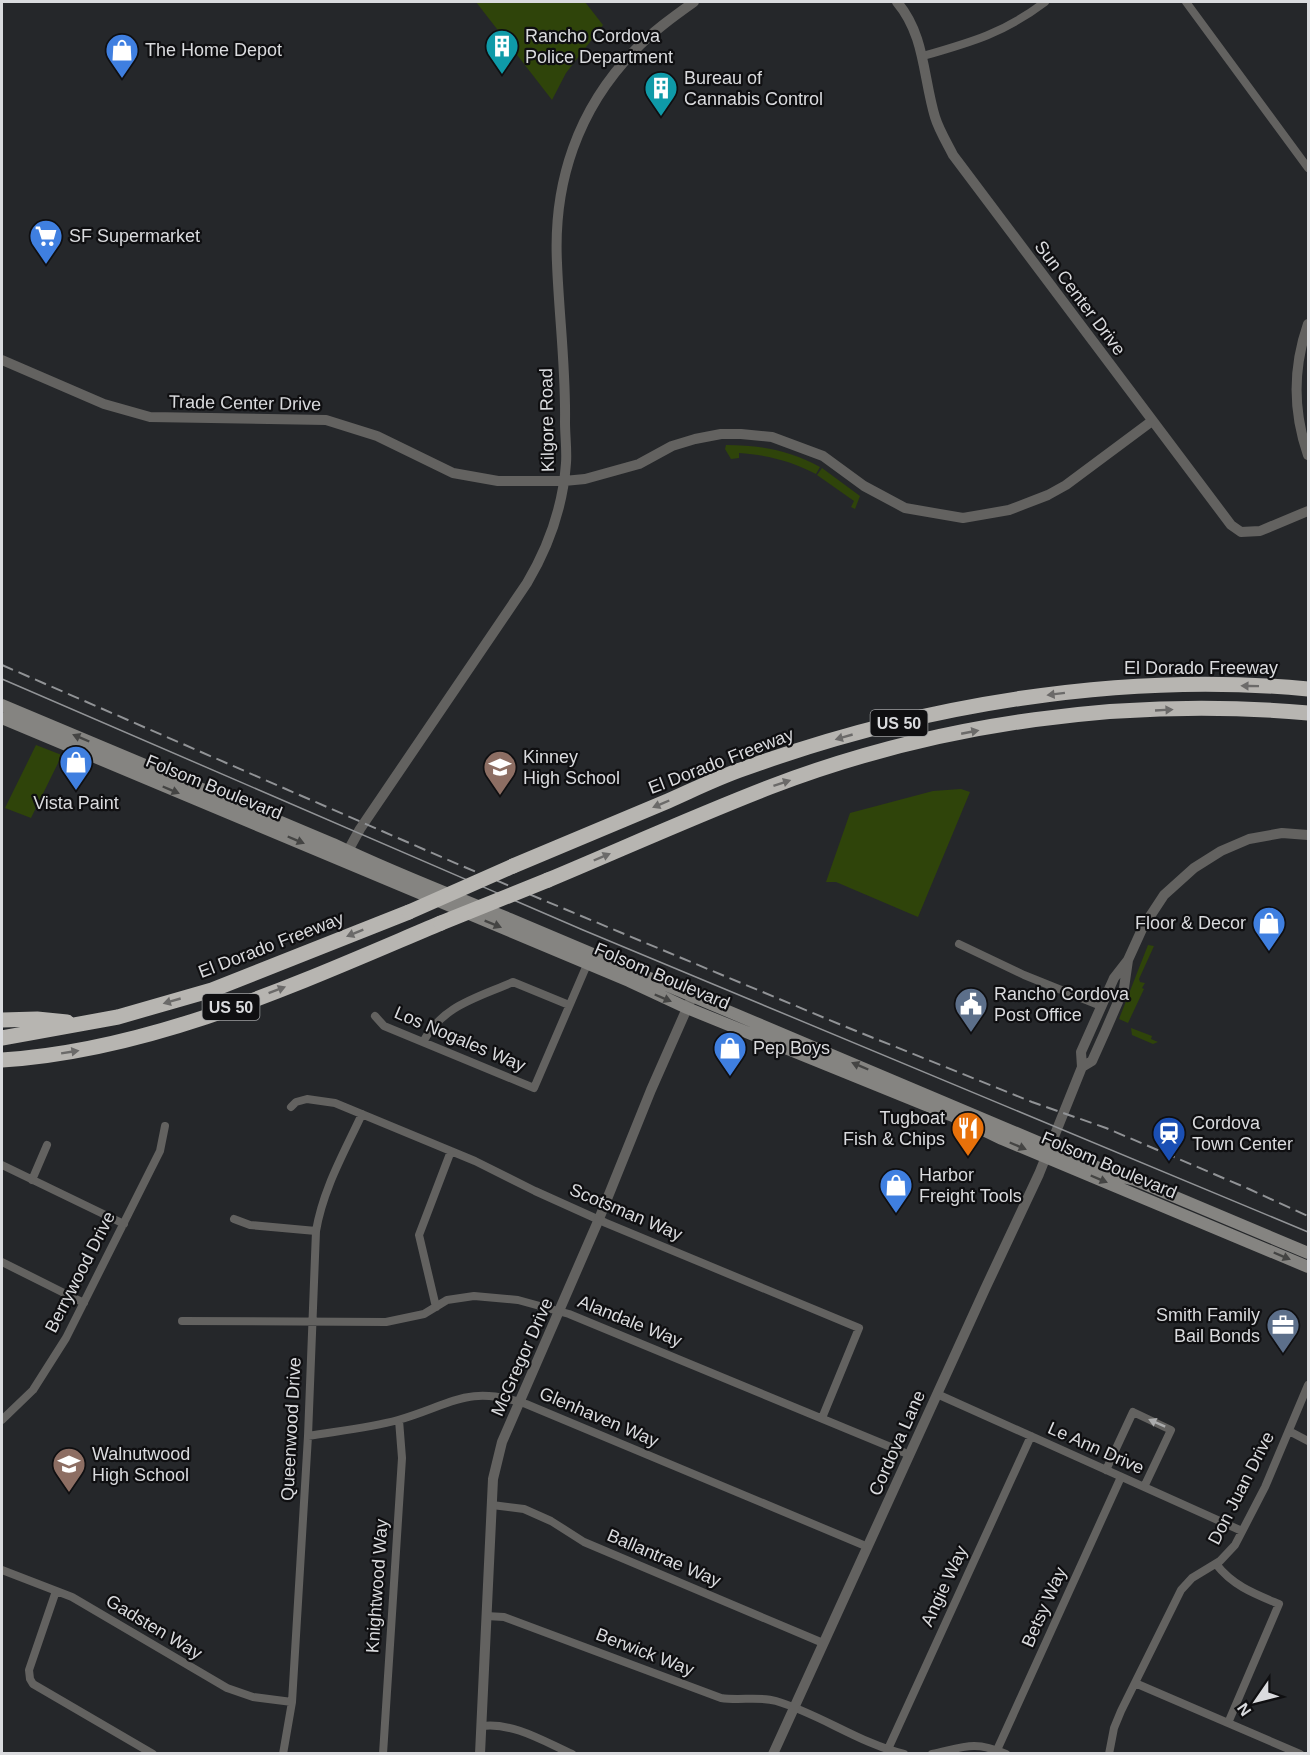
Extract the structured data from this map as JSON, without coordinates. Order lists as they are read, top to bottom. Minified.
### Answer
{"streets":{"highway":["El Dorado Freeway","US 50"],"main road":["Folsom Boulevard"],"street":["Sun Center Drive","Trade Center Drive","Kilgore Road","Los Nogales Way","Scotsman Way","Berrywood Drive","Alandale Way","McGregor Drive","Glenhaven Way","Queenwood Drive","Cordova Lane","Le Ann Drive","Don Juan Drive","Ballantrae Way","Knightwood Way","Angie Way","Betsy Way","Gadsten Way","Berwick Way"]},"crossings":[["Sun Center Drive","Trade Center Drive"],["Trade Center Drive","Kilgore Road"],["Kilgore Road","Folsom Boulevard"],["Folsom Boulevard","Los Nogales Way"],["Folsom Boulevard","McGregor Drive"],["Folsom Boulevard","Cordova Lane"],["Scotsman Way","Alandale Way"],["Scotsman Way","McGregor Drive"],["Scotsman Way","Queenwood Drive"],["Alandale Way","McGregor Drive"],["Alandale Way","Queenwood Drive"],["Alandale Way","Cordova Lane"],["McGregor Drive","Glenhaven Way"],["McGregor Drive","Ballantrae Way"],["McGregor Drive","Berwick Way"],["Glenhaven Way","Queenwood Drive"],["Glenhaven Way","Cordova Lane"],["Glenhaven Way","Knightwood Way"],["Queenwood Drive","Gadsten Way"],["Cordova Lane","Le Ann Drive"],["Cordova Lane","Ballantrae Way"],["Cordova Lane","Berwick Way"],["Le Ann Drive","Don Juan Drive"],["Le Ann Drive","Angie Way"],["Le Ann Drive","Betsy Way"],["Angie Way","Berwick Way"]],"places":{"building":["Rancho Cordova Police Department","Bureau of Cannabis Control"],"shop":["The Home Depot","Vista Paint","Floor & Decor","Pep Boys","Harbor Freight Tools"],"supermarket":["SF Supermarket"],"school or university":["Kinney High School","Walnutwood High School"],"public building":["Rancho Cordova Post Office"],"restaurant":["Tugboat Fish & Chips"],"station":["Cordova Town Center"],"office":["Smith Family Bail Bonds"]},"north":"bottom left"}
